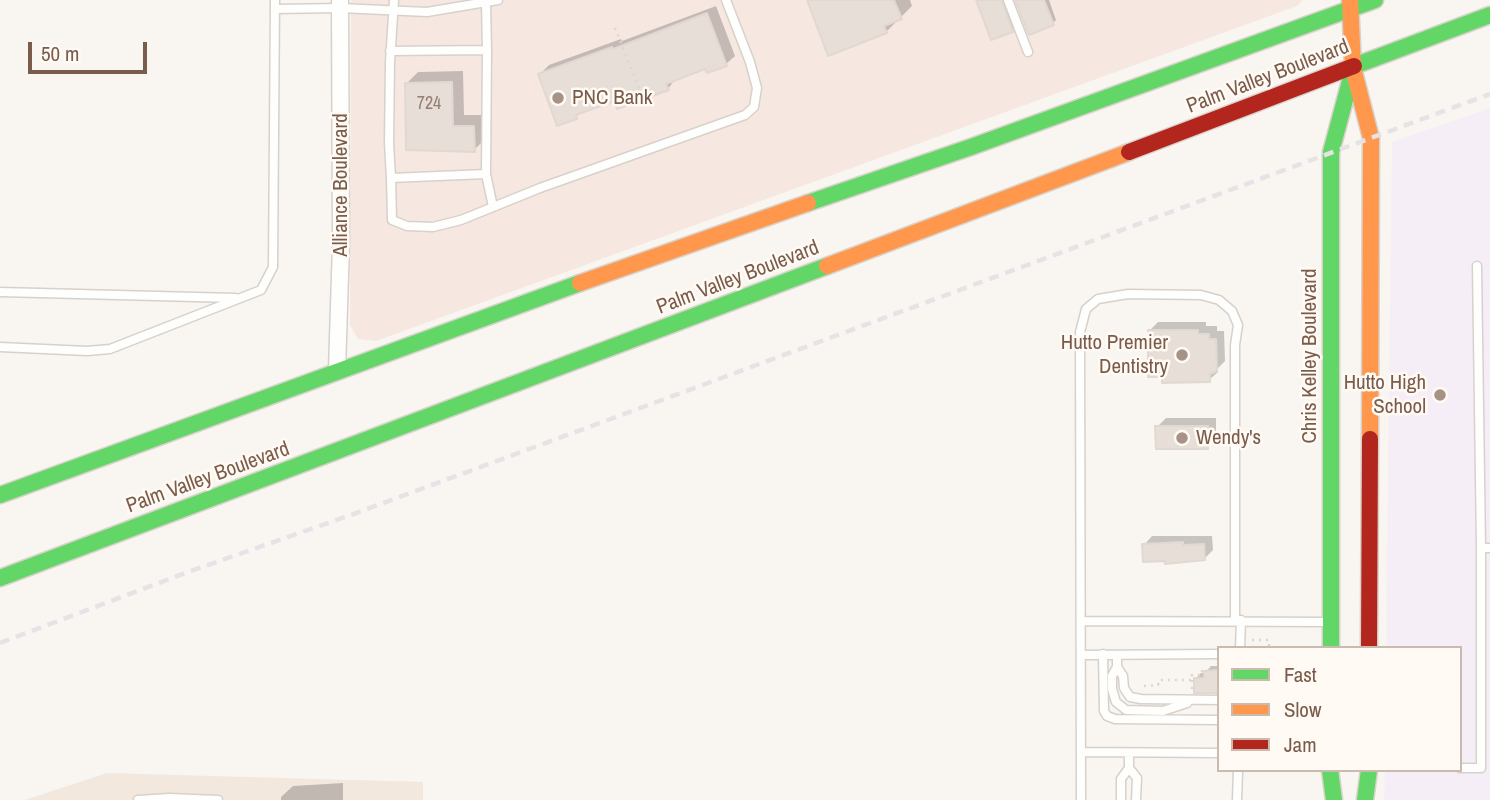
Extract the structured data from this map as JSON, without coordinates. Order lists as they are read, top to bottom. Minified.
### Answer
{"streets":{"main road":["Palm Valley Boulevard","Chris Kelley Boulevard"],"street":["Alliance Boulevard"]},"crossings":[["Palm Valley Boulevard","Alliance Boulevard"],["Palm Valley Boulevard","Chris Kelley Boulevard"]],"places":["PNC Bank","Hutto Premier Dentistry","Hutto High School","Wendy's"],"house_numbers":["724"],"legend":["Fast","Slow","Jam"],"scale_bar":"50 m"}
